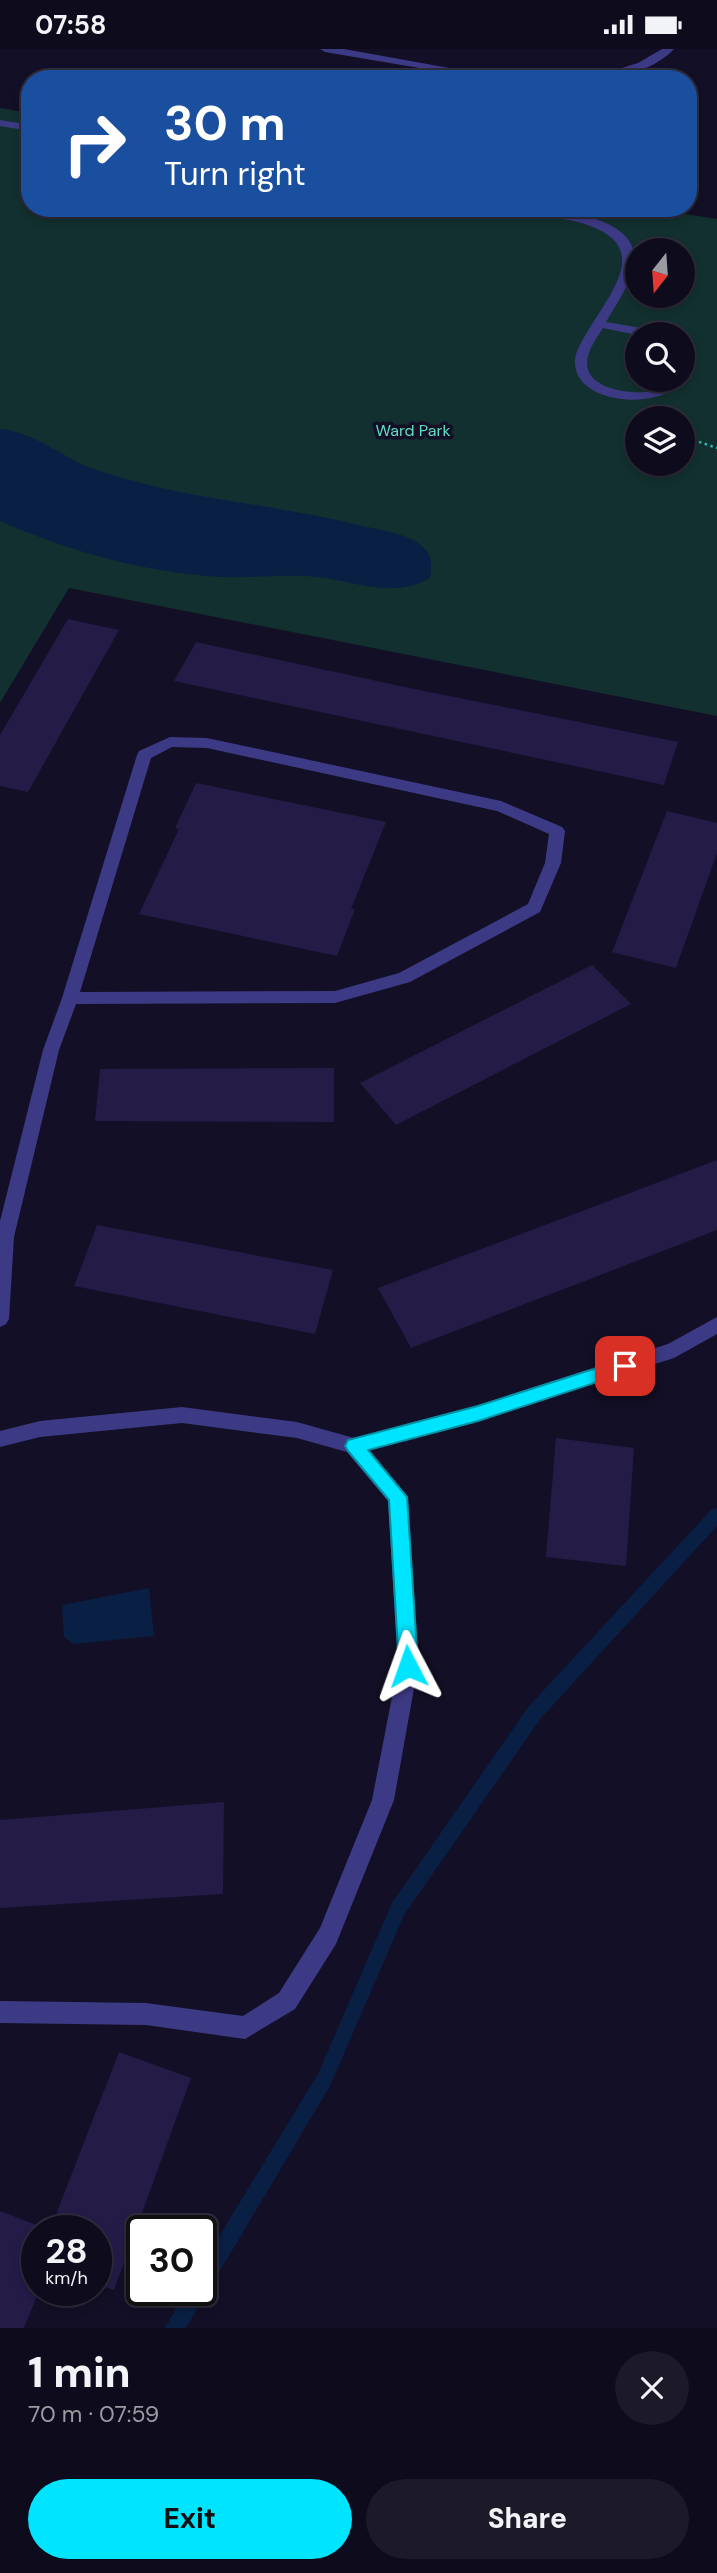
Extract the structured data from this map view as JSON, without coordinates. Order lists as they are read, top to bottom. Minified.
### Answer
{"parks":["Ward Park"],"north":"bottom","page":{"status":"07:58","turn":["30 m","Turn right"],"speed":"28 km/h","limit":"30","heading":["1 min","70 m · 07:59"],"buttons":["Exit","Share"]}}
